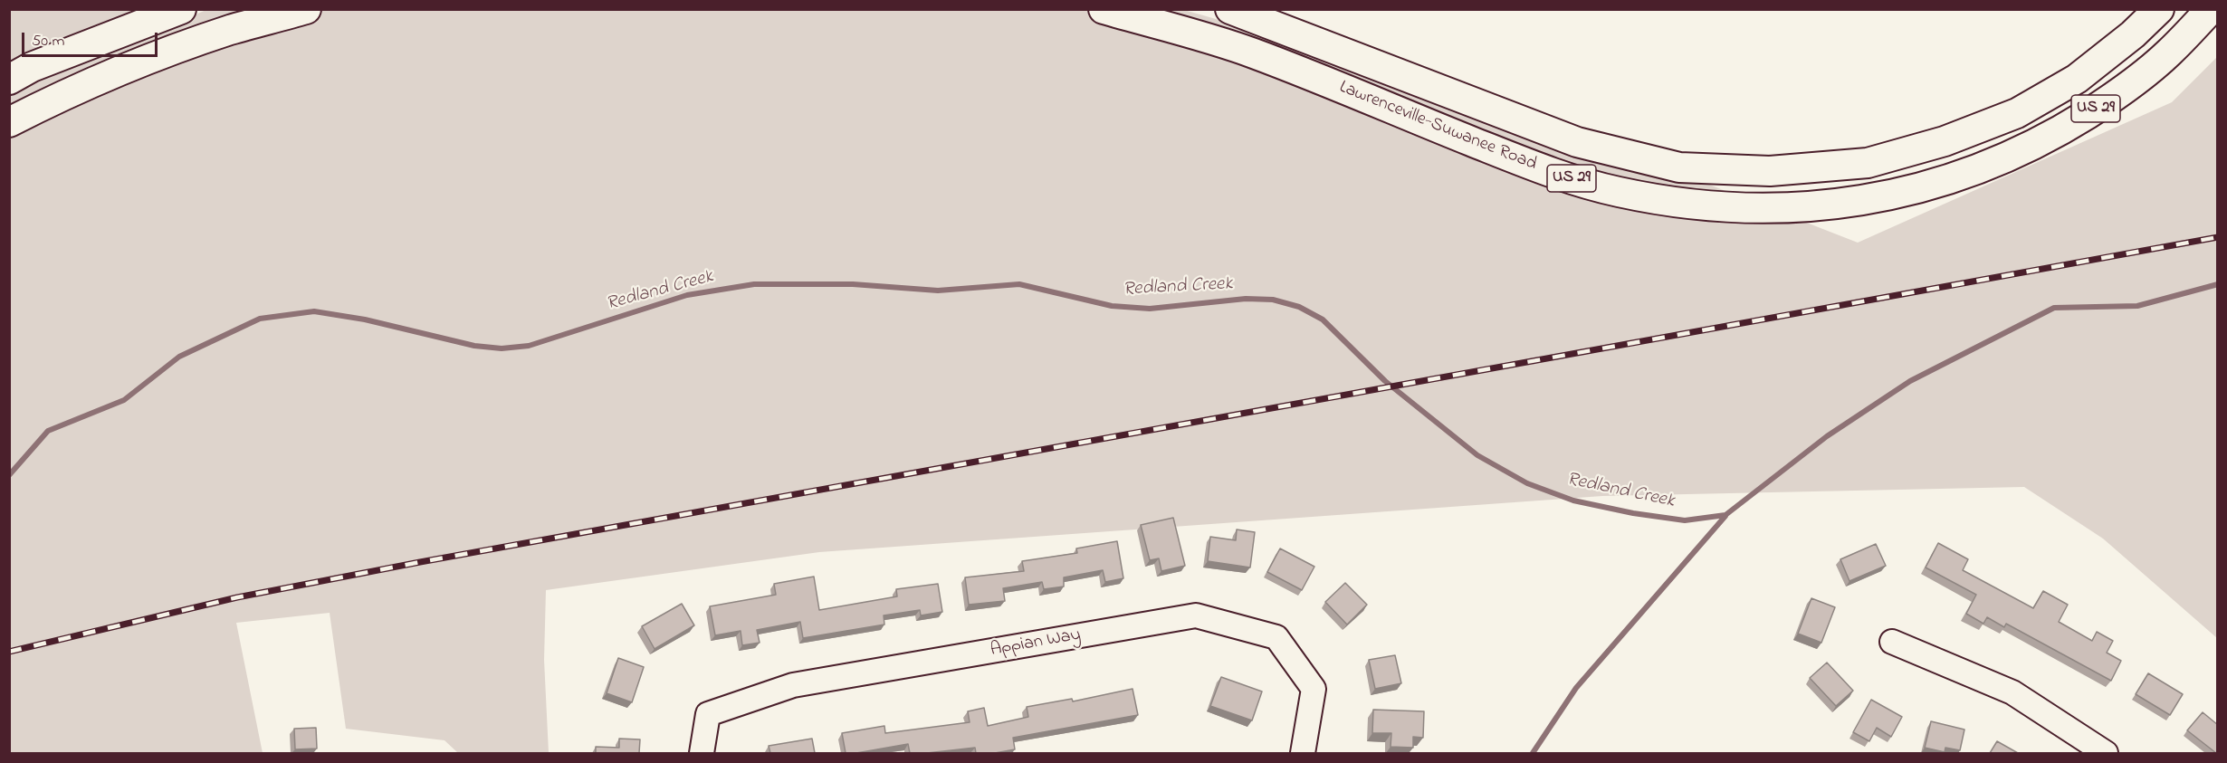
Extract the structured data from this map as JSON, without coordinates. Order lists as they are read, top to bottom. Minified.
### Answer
{"streets":{"main road":["US 29","Lawrenceville-Suwanee Road"],"street":["Appian Way"]},"water":["Redland Creek"],"scale_bar":"50 m"}
